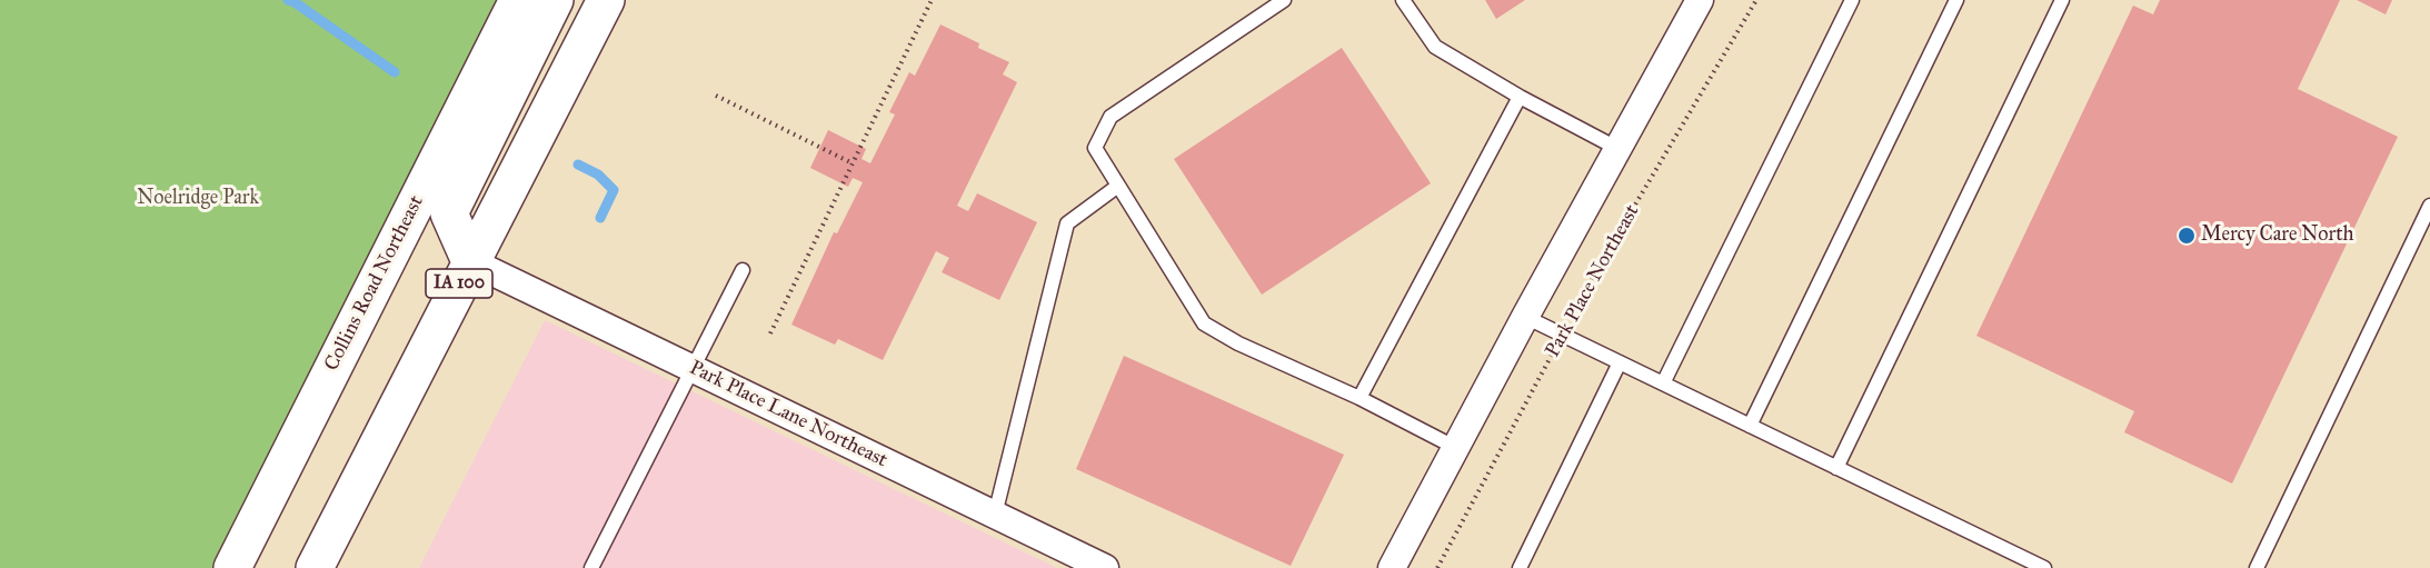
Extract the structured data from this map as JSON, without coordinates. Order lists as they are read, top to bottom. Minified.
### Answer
{"streets":{"highway":["Collins Road Northeast","IA 100"],"street":["Park Place Northeast","Park Place Lane Northeast"]},"crossings":[["Collins Road Northeast","IA 100"],["Collins Road Northeast","Park Place Lane Northeast"],["IA 100","Park Place Lane Northeast"]],"parks":["Noelridge Park"],"places":["Mercy Care North"]}
